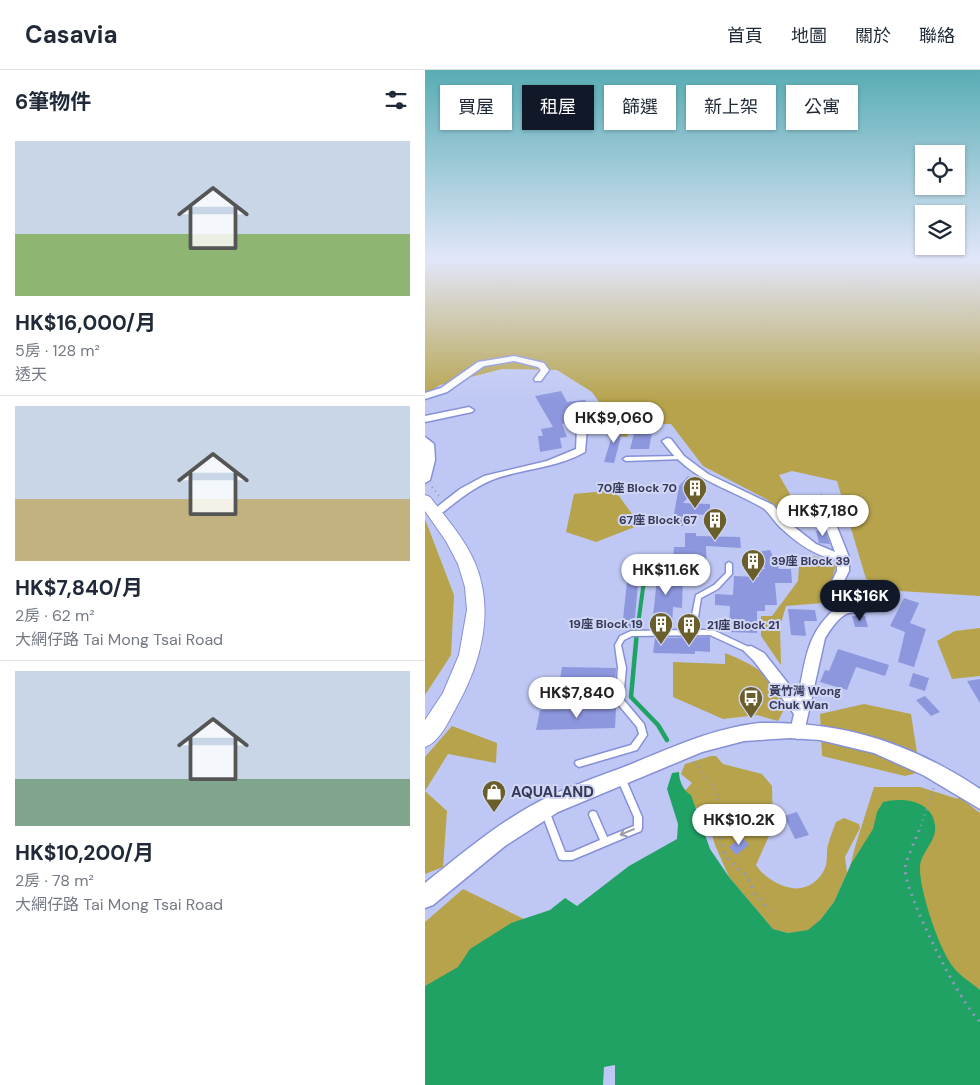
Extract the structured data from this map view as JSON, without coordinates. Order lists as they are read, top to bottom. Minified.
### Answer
{"places":{"building":["70座 Block 70","67座 Block 67","39座 Block 39","19座 Block 19","21座 Block 21"],"bus stop":["黃竹灣 Wong Chuk Wan"],"shop":["AQUALAND"]},"page":{"header":"Casavia","nav":["首頁","地圖","關於","聯絡"],"heading":"6筆物件","chip":["買屋","租屋","篩選","新上架","公寓"],"list":[{"name":"HK$16,000/月","note":"5房 · 128 m² · 透天"},{"name":"HK$7,840/月","note":"2房 · 62 m² · 大網仔路 Tai Mong Tsai Road"},{"name":"HK$10,200/月","note":"2房 · 78 m² · 大網仔路 Tai Mong Tsai Road"}],"price":["HK$9,060","HK$7,180","HK$11.6K","HK$16K","HK$7,840","HK$10.2K"]}}
